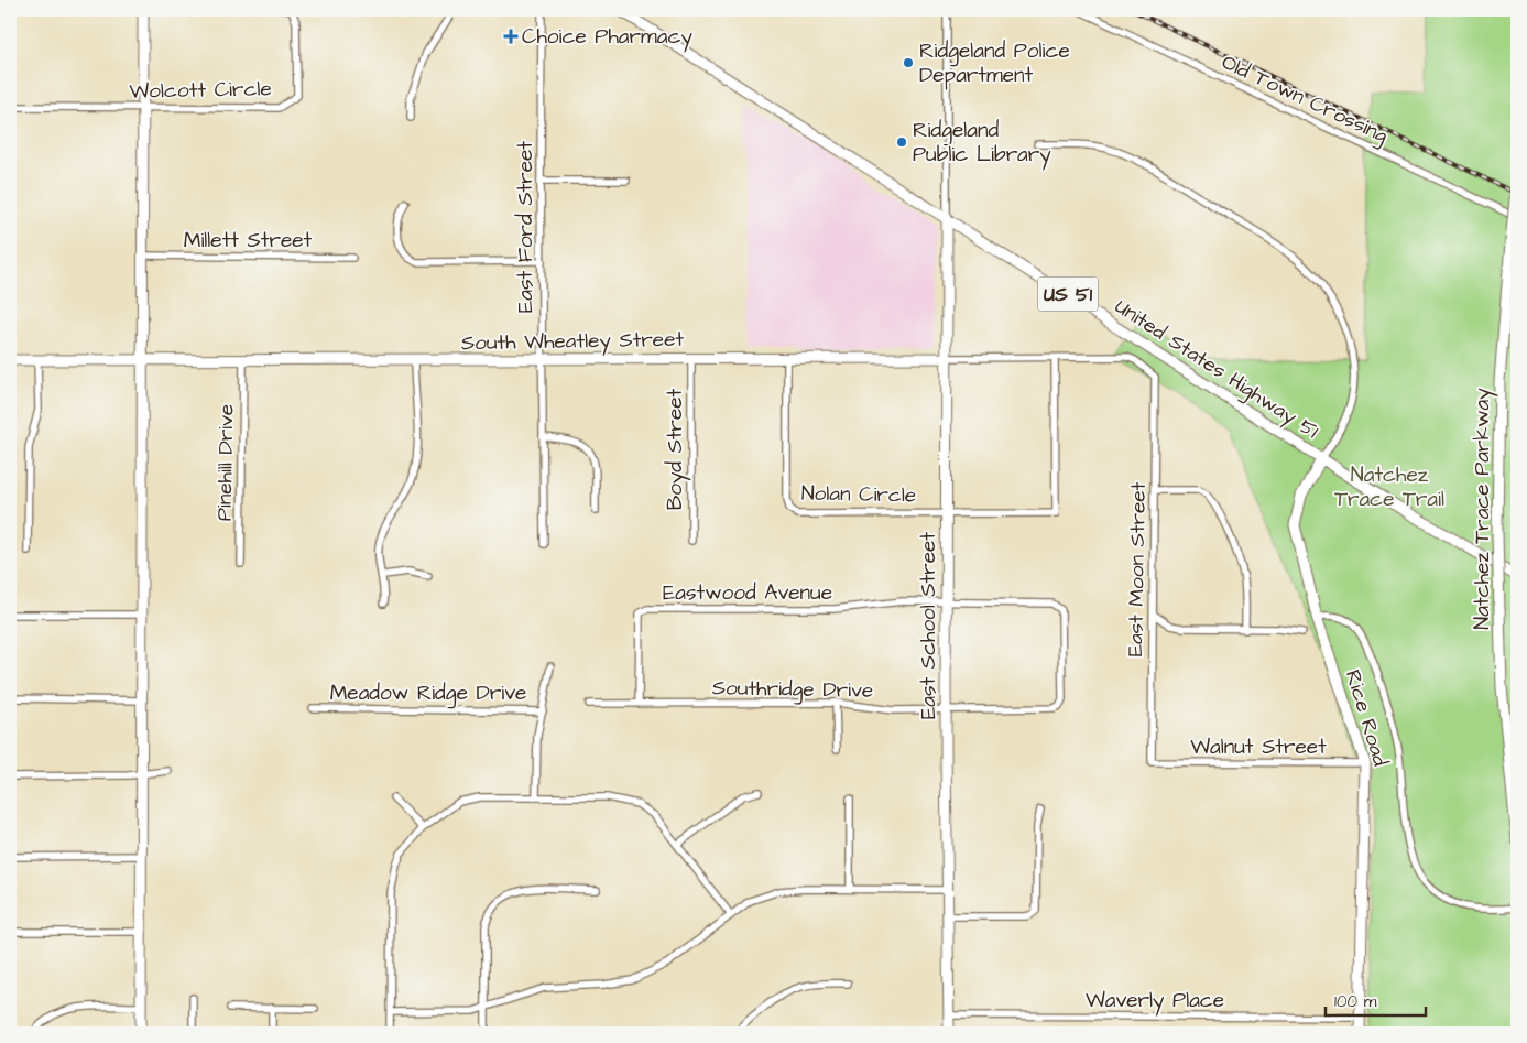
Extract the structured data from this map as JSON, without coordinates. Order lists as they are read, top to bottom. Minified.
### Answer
{"streets":{"main road":["US 51","South Wheatley Street","United States Highway 51","Natchez Trace Parkway","East School Street","Rice Road"],"street":["Wolcott Circle","Old Town Crossing","East Ford Street","Millett Street","Boyd Street","Pinehill Drive","Nolan Circle","East Moon Street","Eastwood Avenue","Southridge Drive","Meadow Ridge Drive","Walnut Street","Waverly Place"]},"crossings":[["East Ford Street","South Wheatley Street"],["South Wheatley Street","Boyd Street"],["South Wheatley Street","Pinehill Drive"],["South Wheatley Street","Nolan Circle"],["South Wheatley Street","East Moon Street"],["South Wheatley Street","East School Street"],["United States Highway 51","East School Street"],["United States Highway 51","Rice Road"],["Nolan Circle","East School Street"],["East Moon Street","Walnut Street"],["Eastwood Avenue","East School Street"],["Eastwood Avenue","Southridge Drive"],["East School Street","Southridge Drive"],["East School Street","Waverly Place"],["Rice Road","Walnut Street"],["Rice Road","Waverly Place"]],"parks":["Natchez Trace Trail"],"places":{"health":["Choice Pharmacy"],"other":["Ridgeland Police Department","Ridgeland Public Library"]},"scale_bar":"100 m"}
